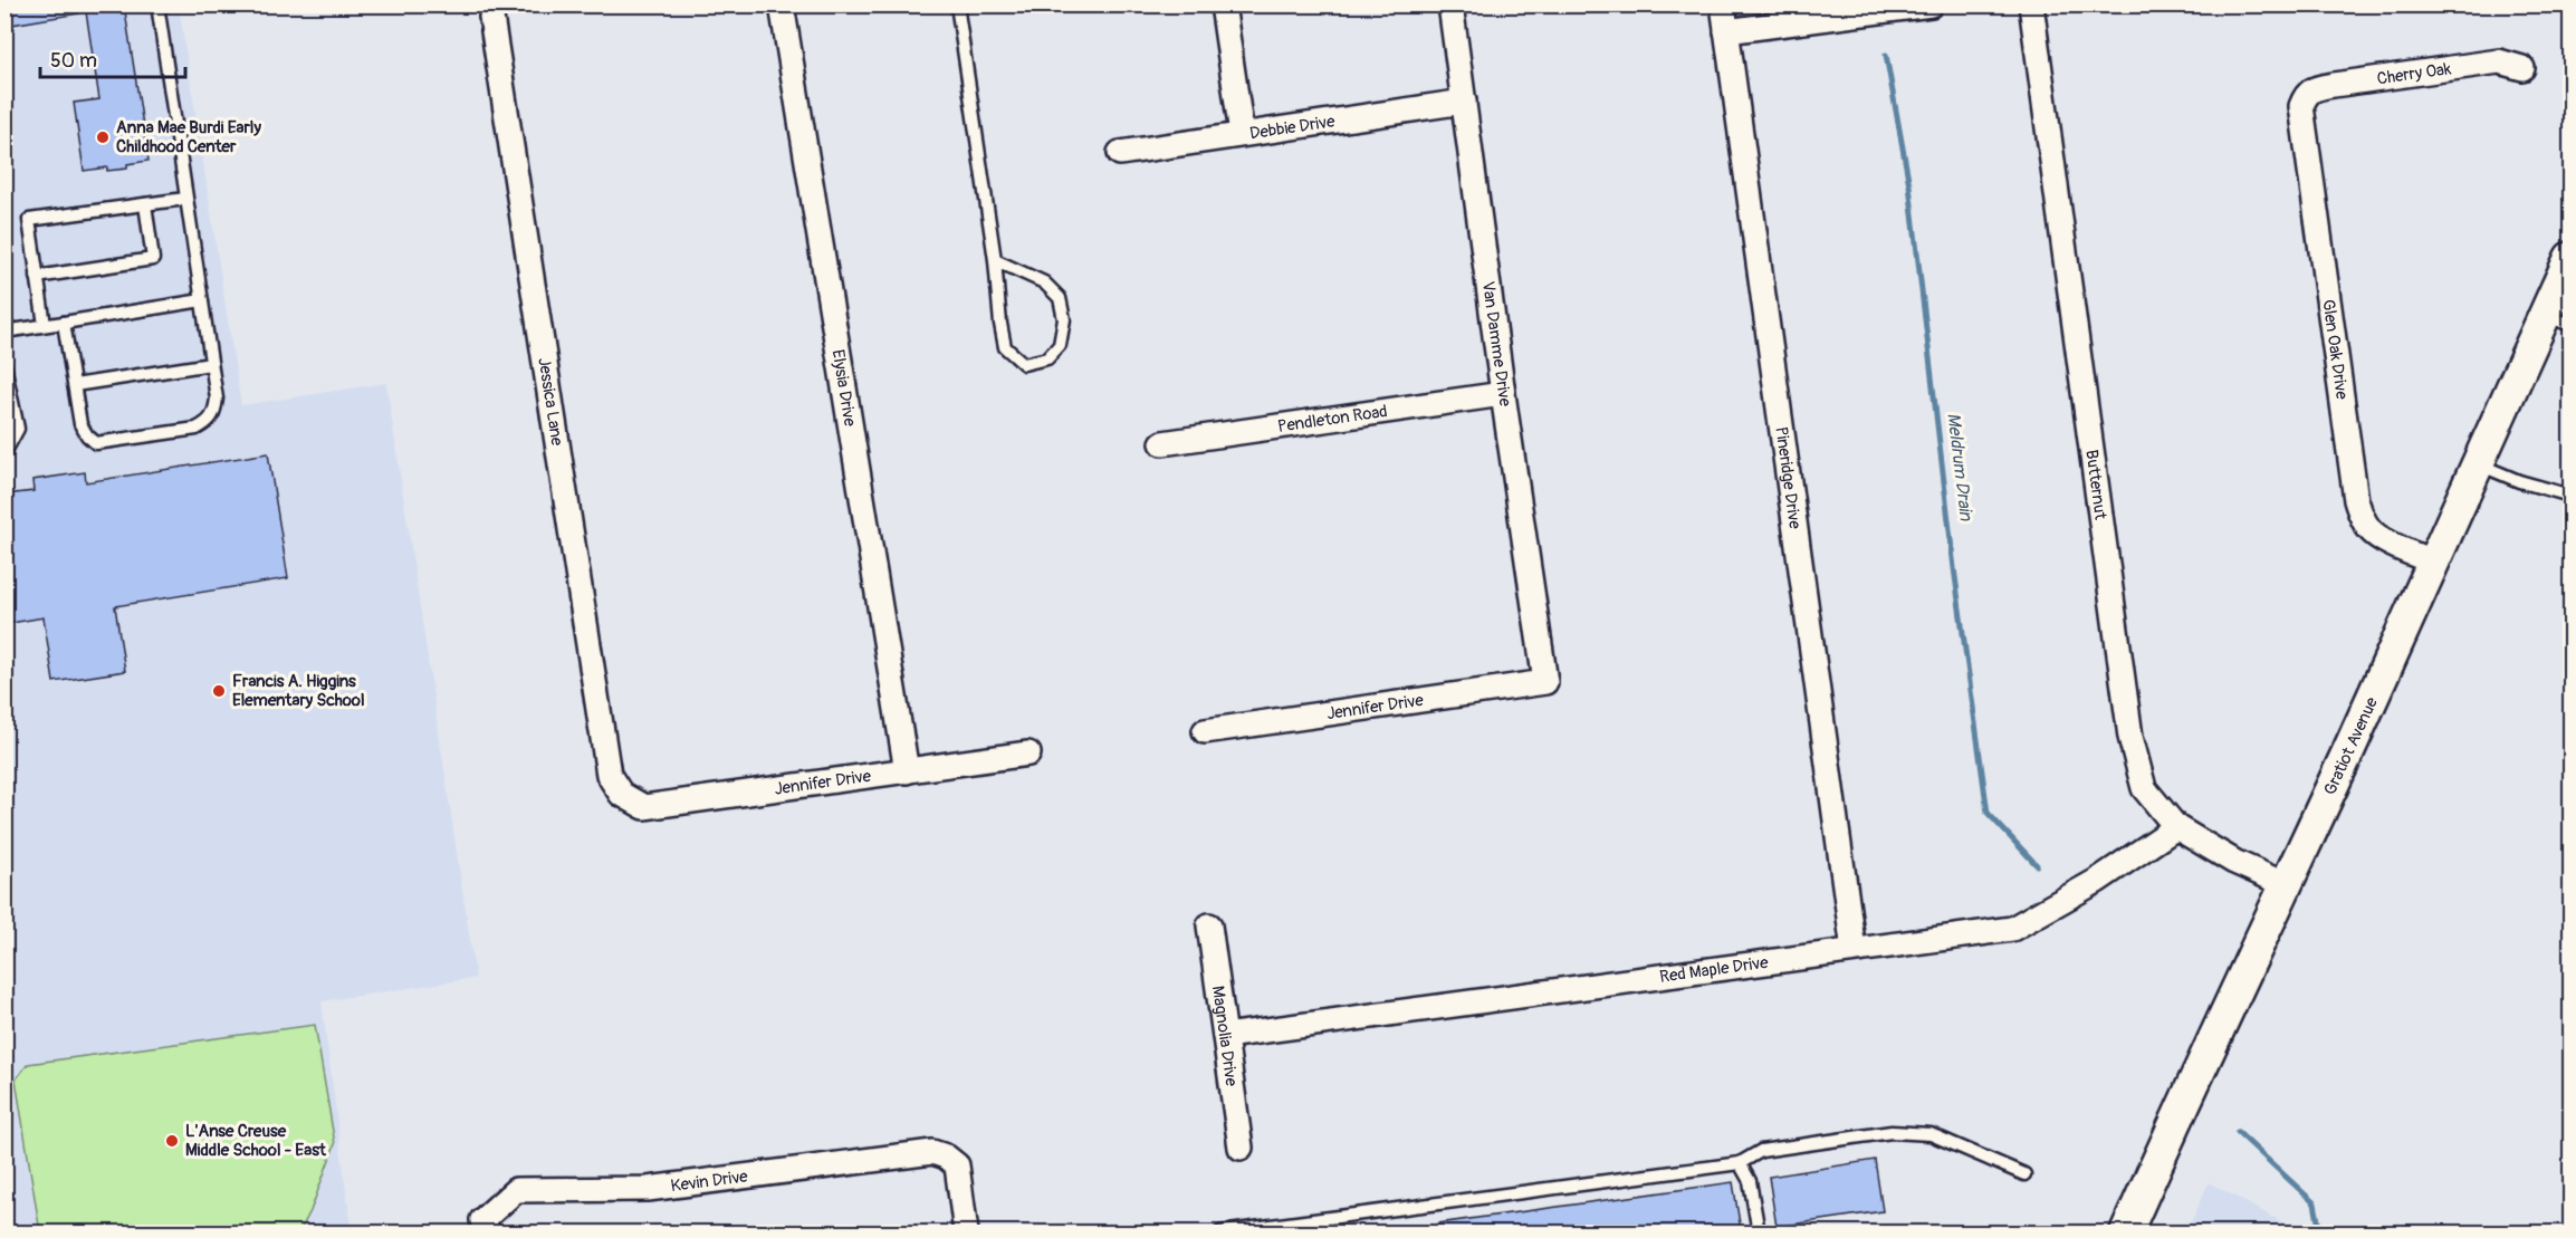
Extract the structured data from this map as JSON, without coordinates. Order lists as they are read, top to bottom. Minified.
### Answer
{"streets":{"main road":["Gratiot Avenue"],"street":["Cherry Oak","Debbie Drive","Van Damme Drive","Glen Oak Drive","Elysia Drive","Jessica Lane","Pendleton Road","Pineridge Drive","Butternut","Jennifer Drive","Red Maple Drive","Magnolia Drive","Kevin Drive"]},"crossings":[["Cherry Oak","Glen Oak Drive"],["Debbie Drive","Van Damme Drive"],["Van Damme Drive","Pendleton Road"],["Van Damme Drive","Jennifer Drive"],["Glen Oak Drive","Gratiot Avenue"],["Elysia Drive","Jennifer Drive"],["Jessica Lane","Jennifer Drive"],["Pineridge Drive","Red Maple Drive"],["Butternut","Gratiot Avenue"],["Butternut","Red Maple Drive"],["Red Maple Drive","Magnolia Drive"]],"water":["Meldrum Drain"],"places":["Anna Mae Burdi Early Childhood Center","Francis A. Higgins Elementary School","L'Anse Creuse Middle School - East"],"scale_bar":"50 m"}
